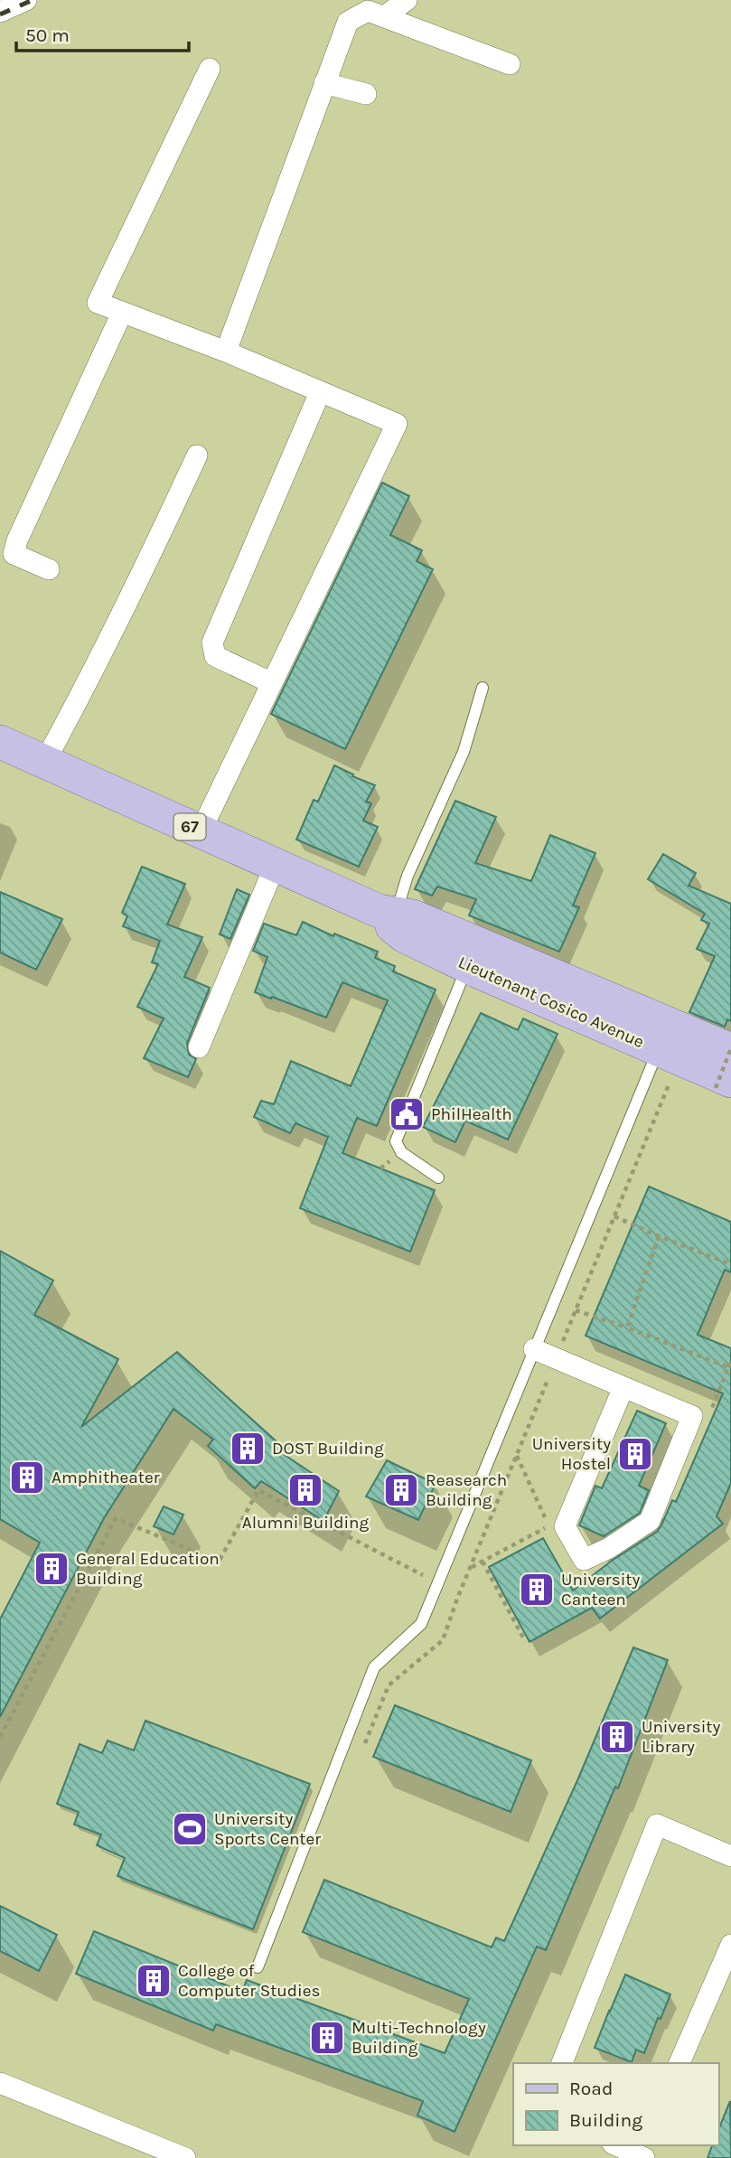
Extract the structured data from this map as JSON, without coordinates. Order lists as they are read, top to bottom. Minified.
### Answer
{"streets":{"main road":["67","Lieutenant Cosico Avenue"]},"places":{"public building":["PhilHealth"],"building":["DOST Building","University Hostel","Amphitheater","Alumni Building","Reasearch Building","General Education Building","University Canteen","University Library","College of Computer Studies","Multi-Technology Building"],"sports":["University Sports Center"]},"legend":["Road","Building"],"scale_bar":"50 m"}
